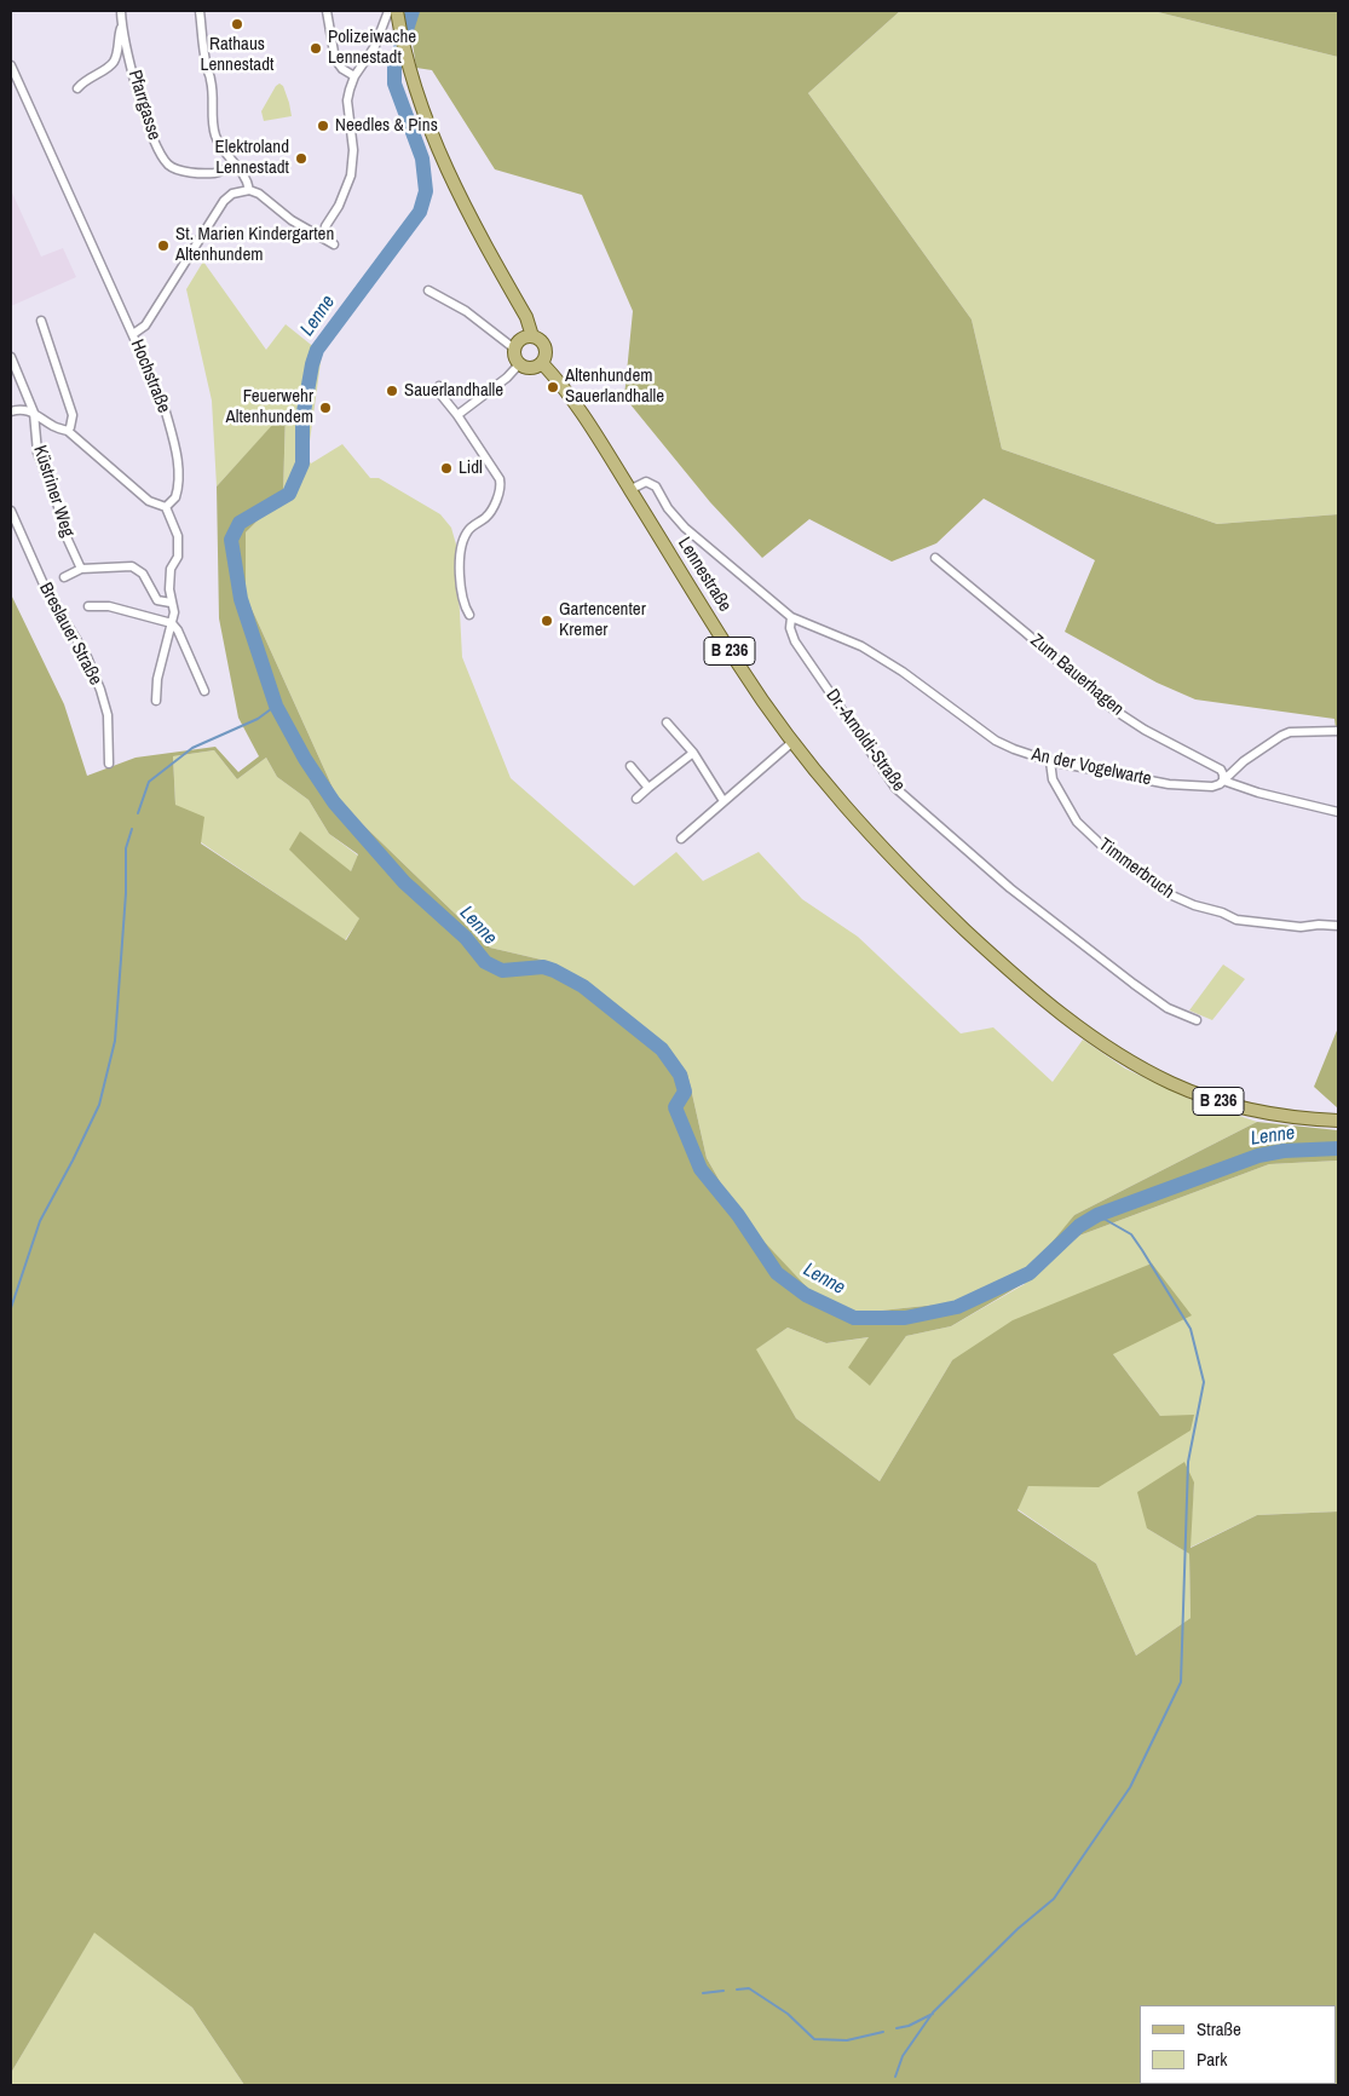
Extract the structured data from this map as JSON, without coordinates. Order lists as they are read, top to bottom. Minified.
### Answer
{"streets":{"main road":["Lennestraße","B 236"],"street":["Pfarrgasse","Hochstraße","Küstriner Weg","Breslauer Straße","Zum Bauerhagen","Dr.-Arnoldi-Straße","An der Vogelwarte","Timmerbruch"]},"crossings":[["Lennestraße","B 236"],["Zum Bauerhagen","An der Vogelwarte"],["Dr.-Arnoldi-Straße","An der Vogelwarte"],["An der Vogelwarte","Timmerbruch"]],"water":["Lenne"],"places":["Rathaus Lennestadt","Polizeiwache Lennestadt","Needles & Pins","Elektroland Lennestadt","St. Marien Kindergarten Altenhundem","Altenhundem Sauerlandhalle","Sauerlandhalle","Feuerwehr Altenhundem","Lidl","Gartencenter Kremer"],"legend":["Straße","Park"]}
